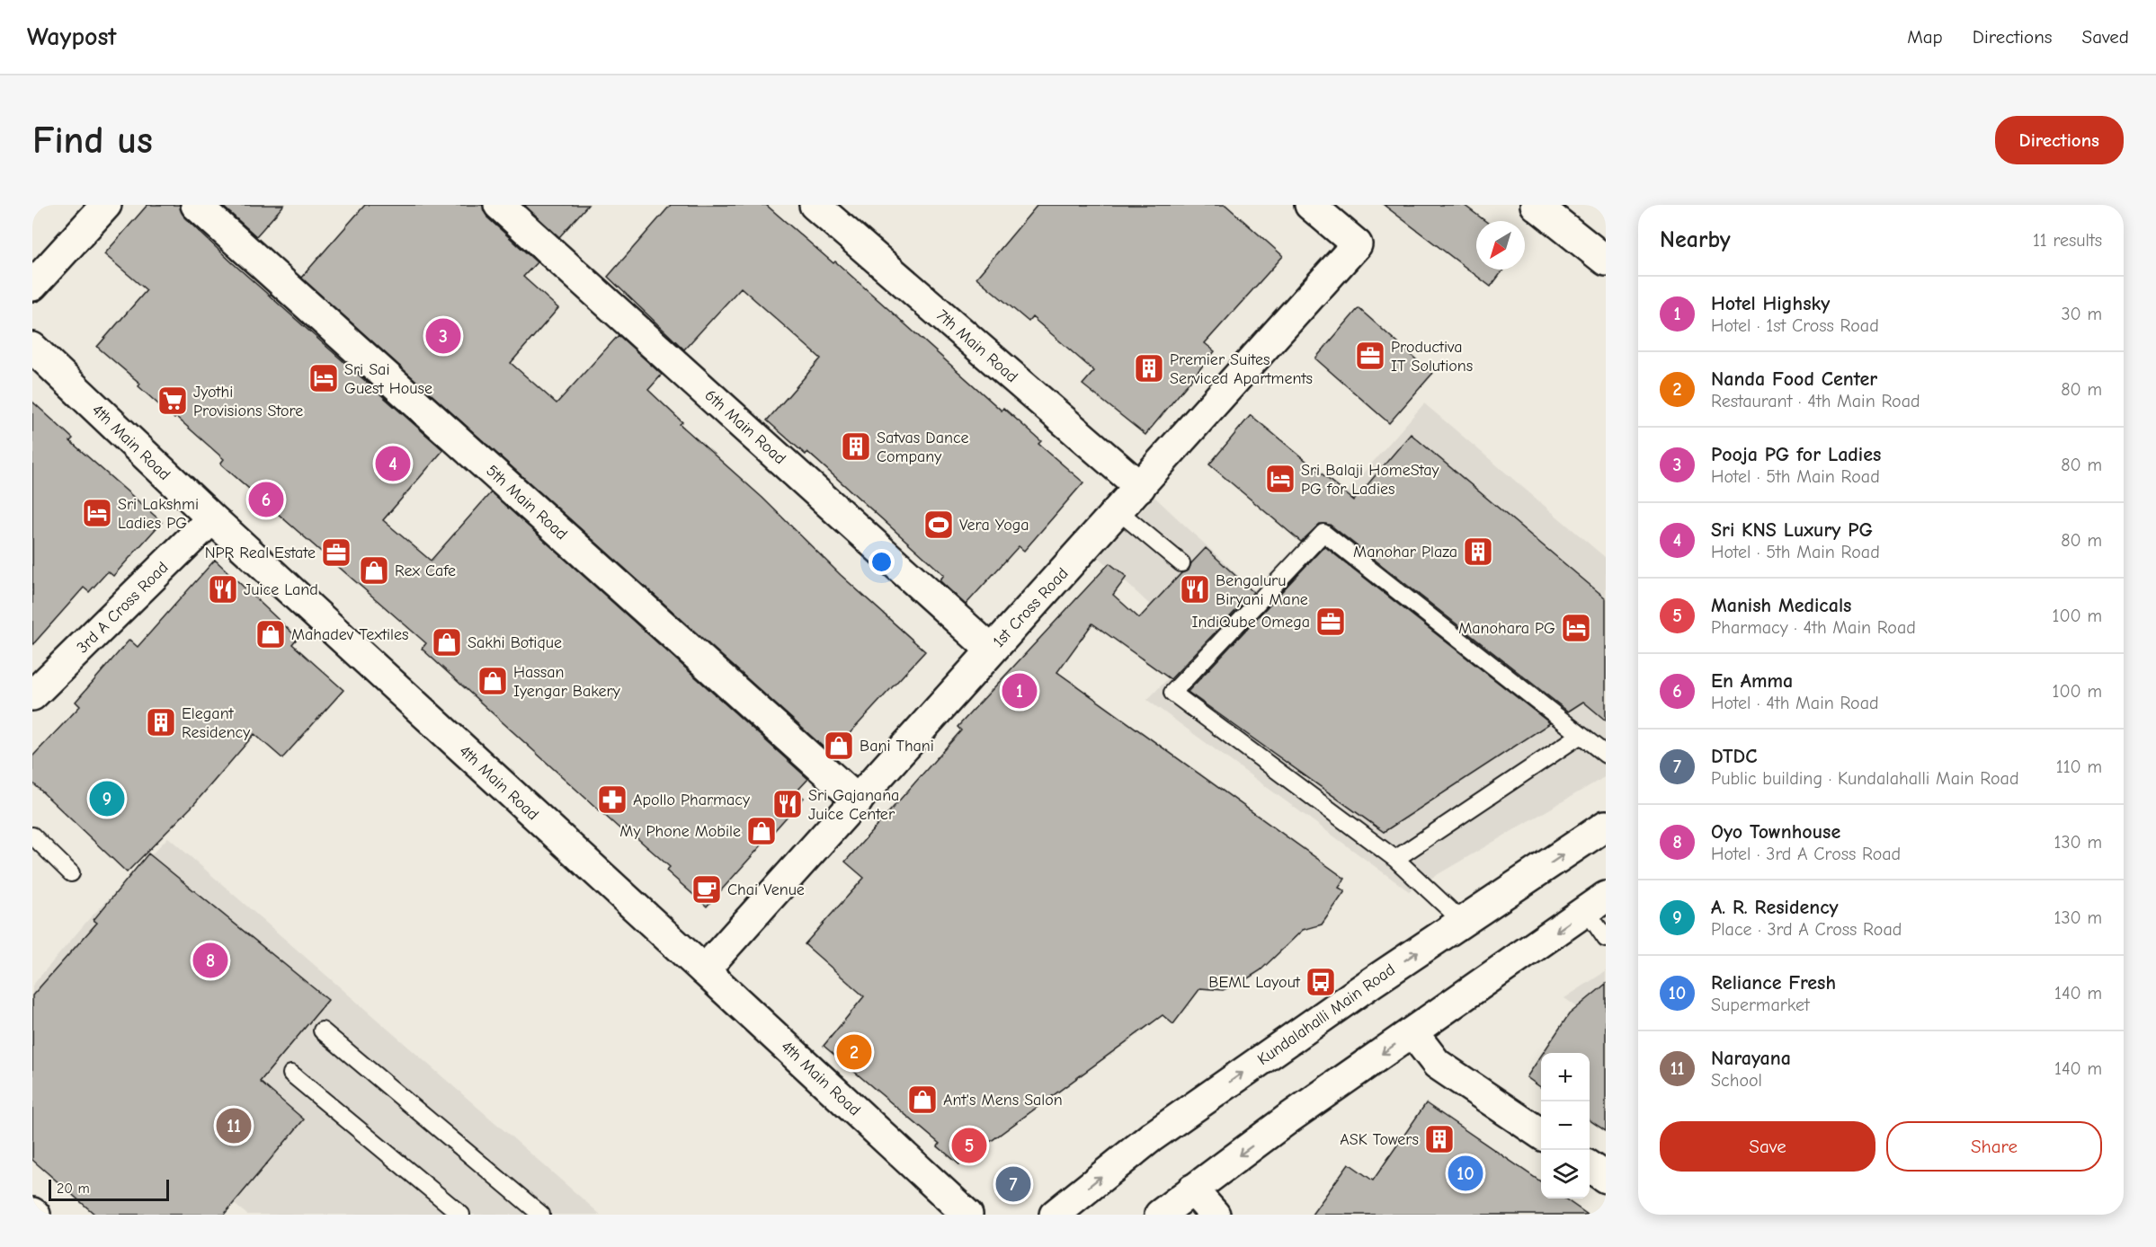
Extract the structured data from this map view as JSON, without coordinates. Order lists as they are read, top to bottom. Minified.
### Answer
{"streets":{"street":["7th Main Road","6th Main Road","4th Main Road","5th Main Road","3rd A Cross Road","1st Cross Road","Kundalahalli Main Road"]},"crossings":[["7th Main Road","1st Cross Road"],["6th Main Road","1st Cross Road"],["4th Main Road","3rd A Cross Road"],["4th Main Road","1st Cross Road"],["5th Main Road","1st Cross Road"]],"places":{"office":["Productiva IT Solutions","NPR Real Estate","IndiQube Omega"],"building":["Premier Suites Serviced Apartments","Satvas Dance Company","Manohar Plaza","Elegant Residency","ASK Towers"],"hotel":["Sri Sai Guest House","Sri Balaji HomeStay PG for Ladies","Sri Lakshmi Ladies PG","Manohara PG"],"supermarket":["Jyothi Provisions Store"],"sports":["Vera Yoga"],"shop":["Rex Cafe","Mahadev Textiles","Sakhi Botique","Hassan Iyengar Bakery","Bani Thani","My Phone Mobile","Ant's Mens Salon"],"restaurant":["Juice Land","Bengaluru Biryani Mane","Sri Gajanana Juice Center"],"pharmacy":["Apollo Pharmacy"],"cafe":["Chai Venue"],"bus stop":["BEML Layout"]},"scale_bar":"20 m","north":"bottom left","page":{"header":"Waypost","nav":["Map","Directions","Saved"],"buttons":["Directions",["Save","Share"]],"title":"Find us","heading":["Nearby","11 results"],"list":[{"mark":"1","name":"Hotel Highsky","note":"Hotel · 1st Cross Road","value":"30 m"},{"mark":"2","name":"Nanda Food Center","note":"Restaurant · 4th Main Road","value":"80 m"},{"mark":"3","name":"Pooja PG for Ladies","note":"Hotel · 5th Main Road","value":"80 m"},{"mark":"4","name":"Sri KNS Luxury PG","note":"Hotel · 5th Main Road","value":"80 m"},{"mark":"5","name":"Manish Medicals","note":"Pharmacy · 4th Main Road","value":"100 m"},{"mark":"6","name":"En Amma","note":"Hotel · 4th Main Road","value":"100 m"},{"mark":"7","name":"DTDC","note":"Public building · Kundalahalli Main Road","value":"110 m"},{"mark":"8","name":"Oyo Townhouse","note":"Hotel · 3rd A Cross Road","value":"130 m"},{"mark":"9","name":"A. R. Residency","note":"Place · 3rd A Cross Road","value":"130 m"},{"mark":"10","name":"Reliance Fresh","note":"Supermarket","value":"140 m"},{"mark":"11","name":"Narayana","note":"School","value":"140 m"}],"pins":["3","4","6","1","9","8","2","11","5","10","7"],"map_buttons":["+","−"],"scale":"20 m"}}
